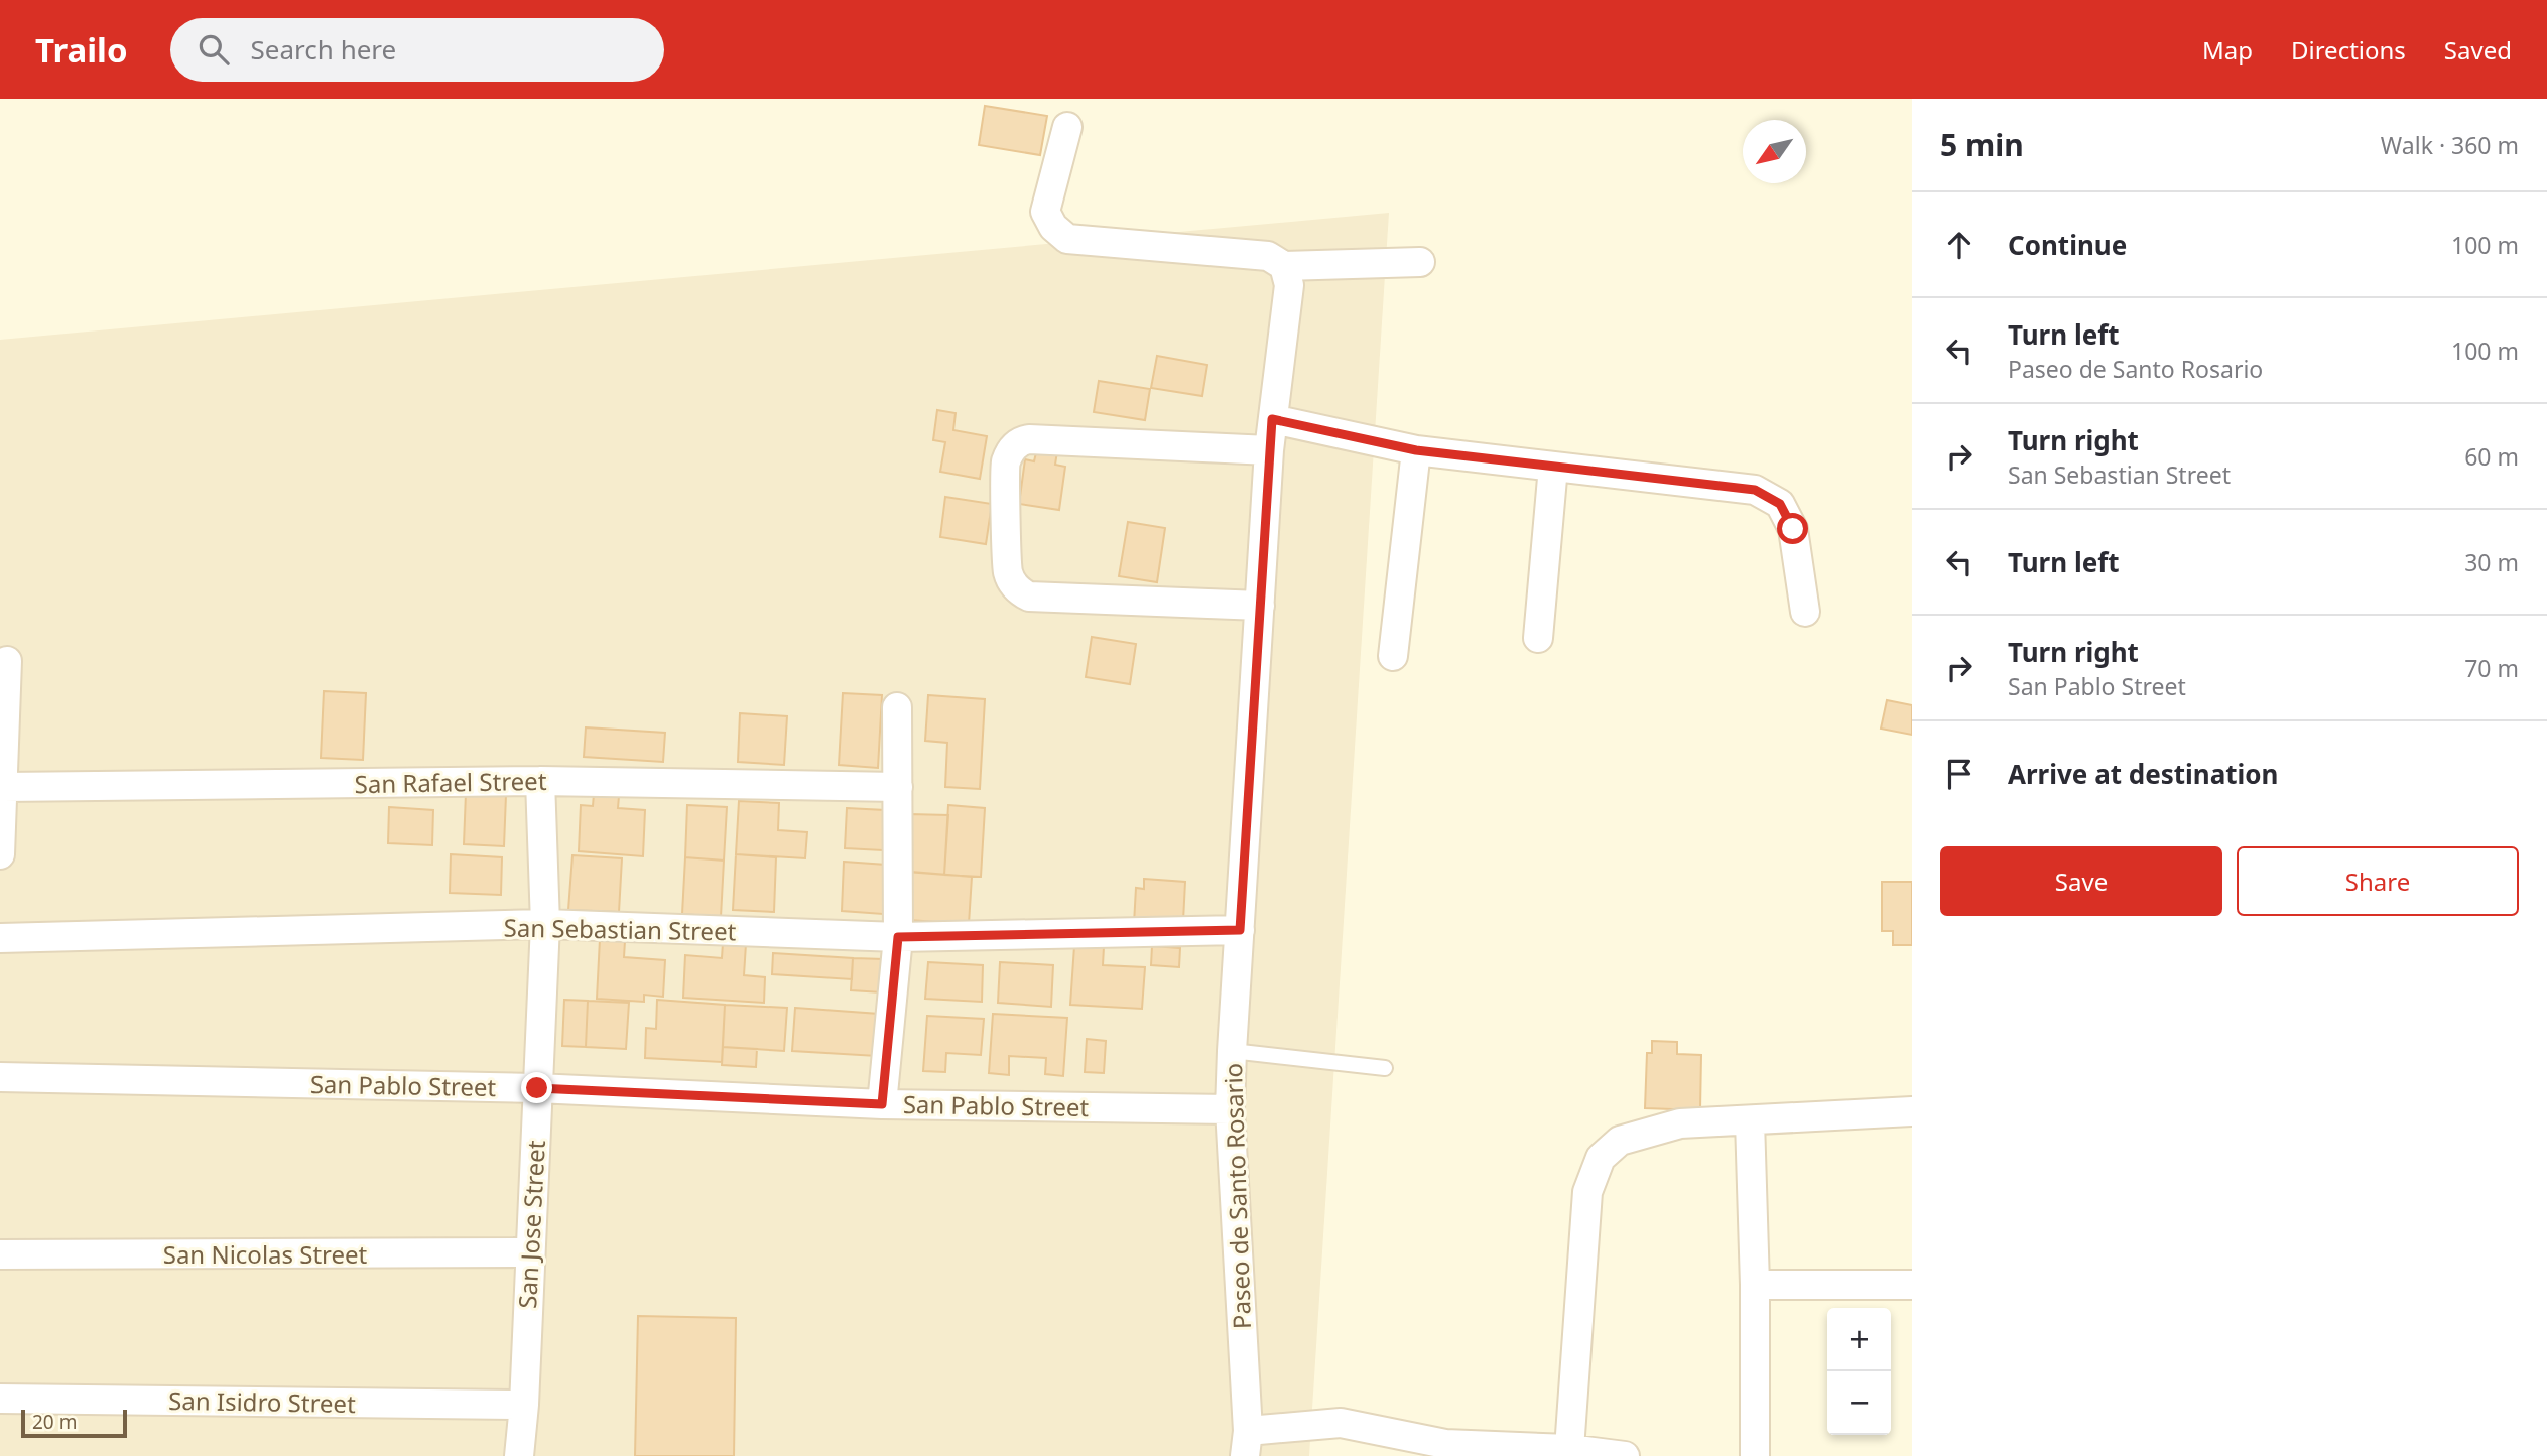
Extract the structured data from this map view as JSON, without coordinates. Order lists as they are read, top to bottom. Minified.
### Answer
{"streets":{"street":["San Rafael Street","San Sebastian Street","San Pablo Street","Paseo de Santo Rosario","San Jose Street","San Nicolas Street","San Isidro Street"]},"crossings":[["San Rafael Street","San Jose Street"],["San Sebastian Street","Paseo de Santo Rosario"],["San Sebastian Street","San Jose Street"],["San Pablo Street","Paseo de Santo Rosario"],["San Pablo Street","San Jose Street"],["San Jose Street","San Nicolas Street"],["San Jose Street","San Isidro Street"]],"scale_bar":"20 m","north":"bottom left","page":{"header":"Trailo","search":"Search here","nav":["Map","Directions","Saved"],"heading":["5 min","Walk · 360 m"],"list":[["Continue","100 m"],["Turn left","Paseo de Santo Rosario","100 m"],["Turn right","San Sebastian Street","60 m"],["Turn left","30 m"],["Turn right","San Pablo Street","70 m"],"Arrive at destination"],"buttons":["Save","Share"],"map_buttons":["+","−"],"scale":"20 m"}}
